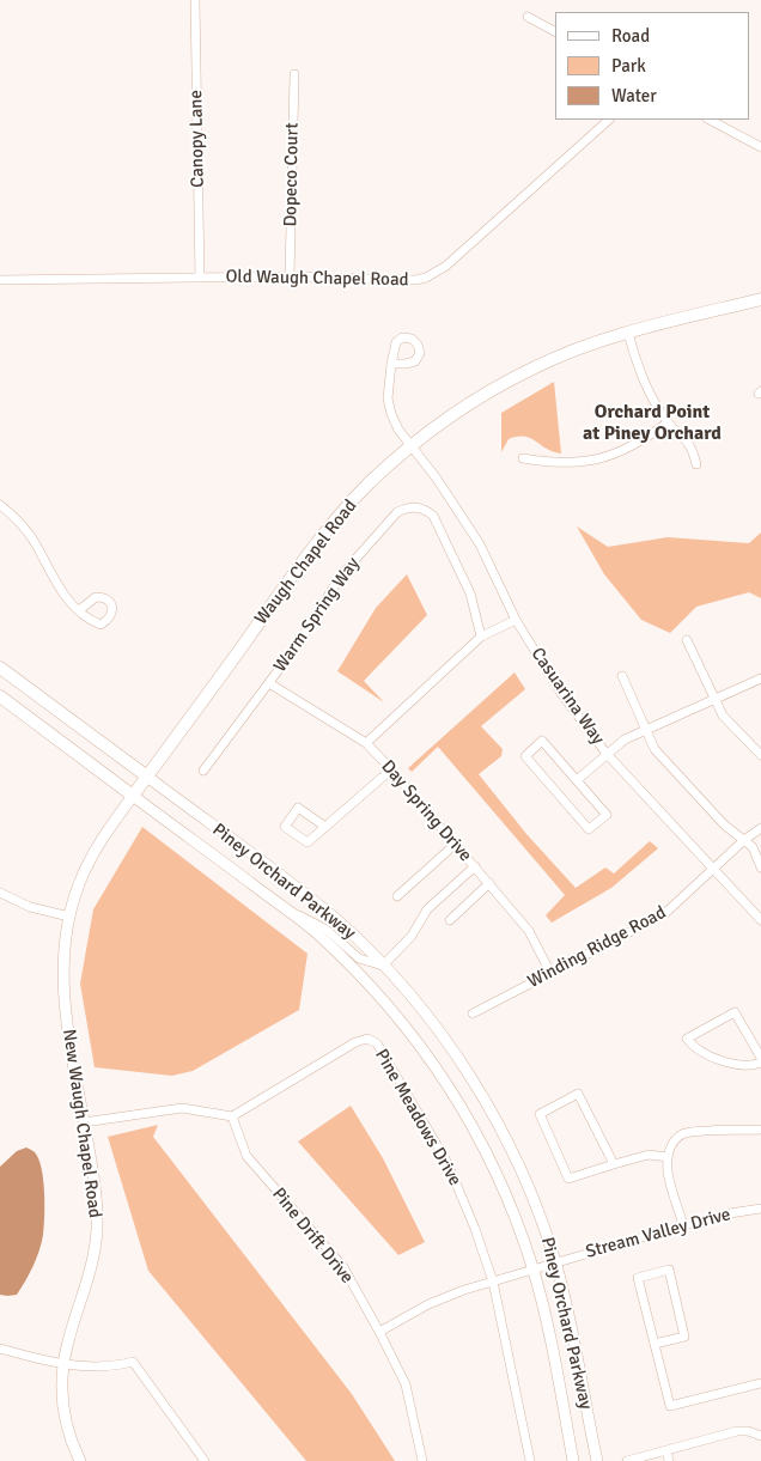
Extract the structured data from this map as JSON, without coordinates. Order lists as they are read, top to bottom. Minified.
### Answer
{"streets":{"main road":["Waugh Chapel Road","Piney Orchard Parkway"],"street":["Canopy Lane","Dopeco Court","Old Waugh Chapel Road","Warm Spring Way","Casuarina Way","Day Spring Drive","Winding Ridge Road","Pine Meadows Drive","New Waugh Chapel Road","Stream Valley Drive","Pine Drift Drive"]},"crossings":[["Canopy Lane","Old Waugh Chapel Road"],["Dopeco Court","Old Waugh Chapel Road"],["Waugh Chapel Road","Casuarina Way"],["Waugh Chapel Road","Piney Orchard Parkway"],["Waugh Chapel Road","New Waugh Chapel Road"],["Warm Spring Way","Day Spring Drive"],["Casuarina Way","Winding Ridge Road"],["Day Spring Drive","Winding Ridge Road"],["Piney Orchard Parkway","New Waugh Chapel Road"],["Piney Orchard Parkway","Stream Valley Drive"],["Pine Meadows Drive","Stream Valley Drive"],["Pine Meadows Drive","Pine Drift Drive"],["Stream Valley Drive","Pine Drift Drive"]],"districts":["Orchard Point at Piney Orchard"],"legend":["Road","Park","Water"]}
